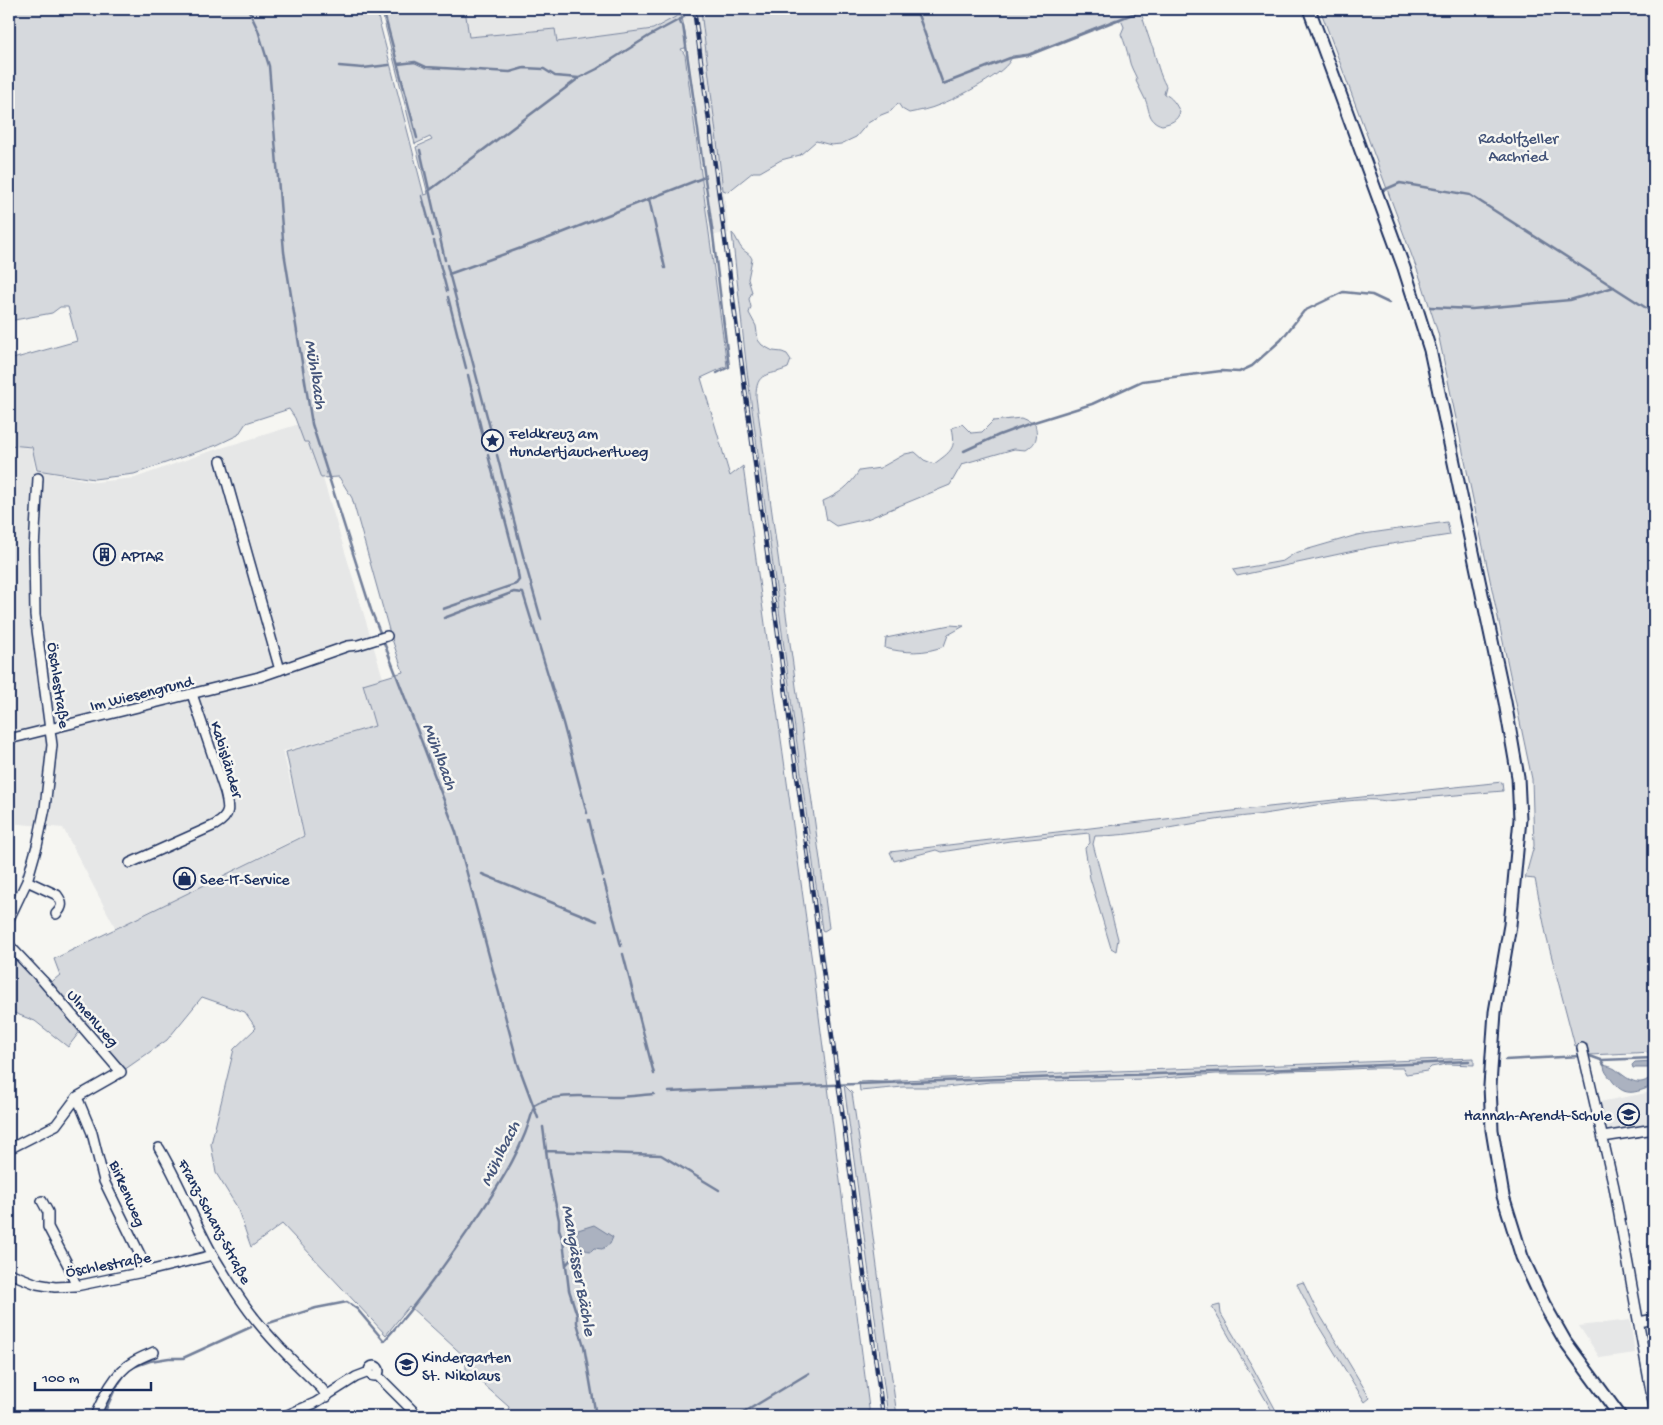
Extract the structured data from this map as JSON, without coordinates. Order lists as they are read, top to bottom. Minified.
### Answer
{"streets":{"street":["Öschlestraße","Im Wiesengrund","Kabisländer","Ulmenweg","Birkenweg","Franz-Schanz-Straße"]},"crossings":[["Öschlestraße","Im Wiesengrund"],["Öschlestraße","Birkenweg"],["Öschlestraße","Franz-Schanz-Straße"],["Im Wiesengrund","Kabisländer"],["Ulmenweg","Birkenweg"]],"water":["Mühlbach","Mangässer Bächle"],"parks":["Radolfzeller Aachried"],"places":{"place":["Feldkreuz am Hundertjauchertweg"],"building":["APTAR"],"shop":["See-IT-Service"],"school or university":["Hannah-Arendt-Schule","Kindergarten St. Nikolaus"]},"scale_bar":"100 m"}
